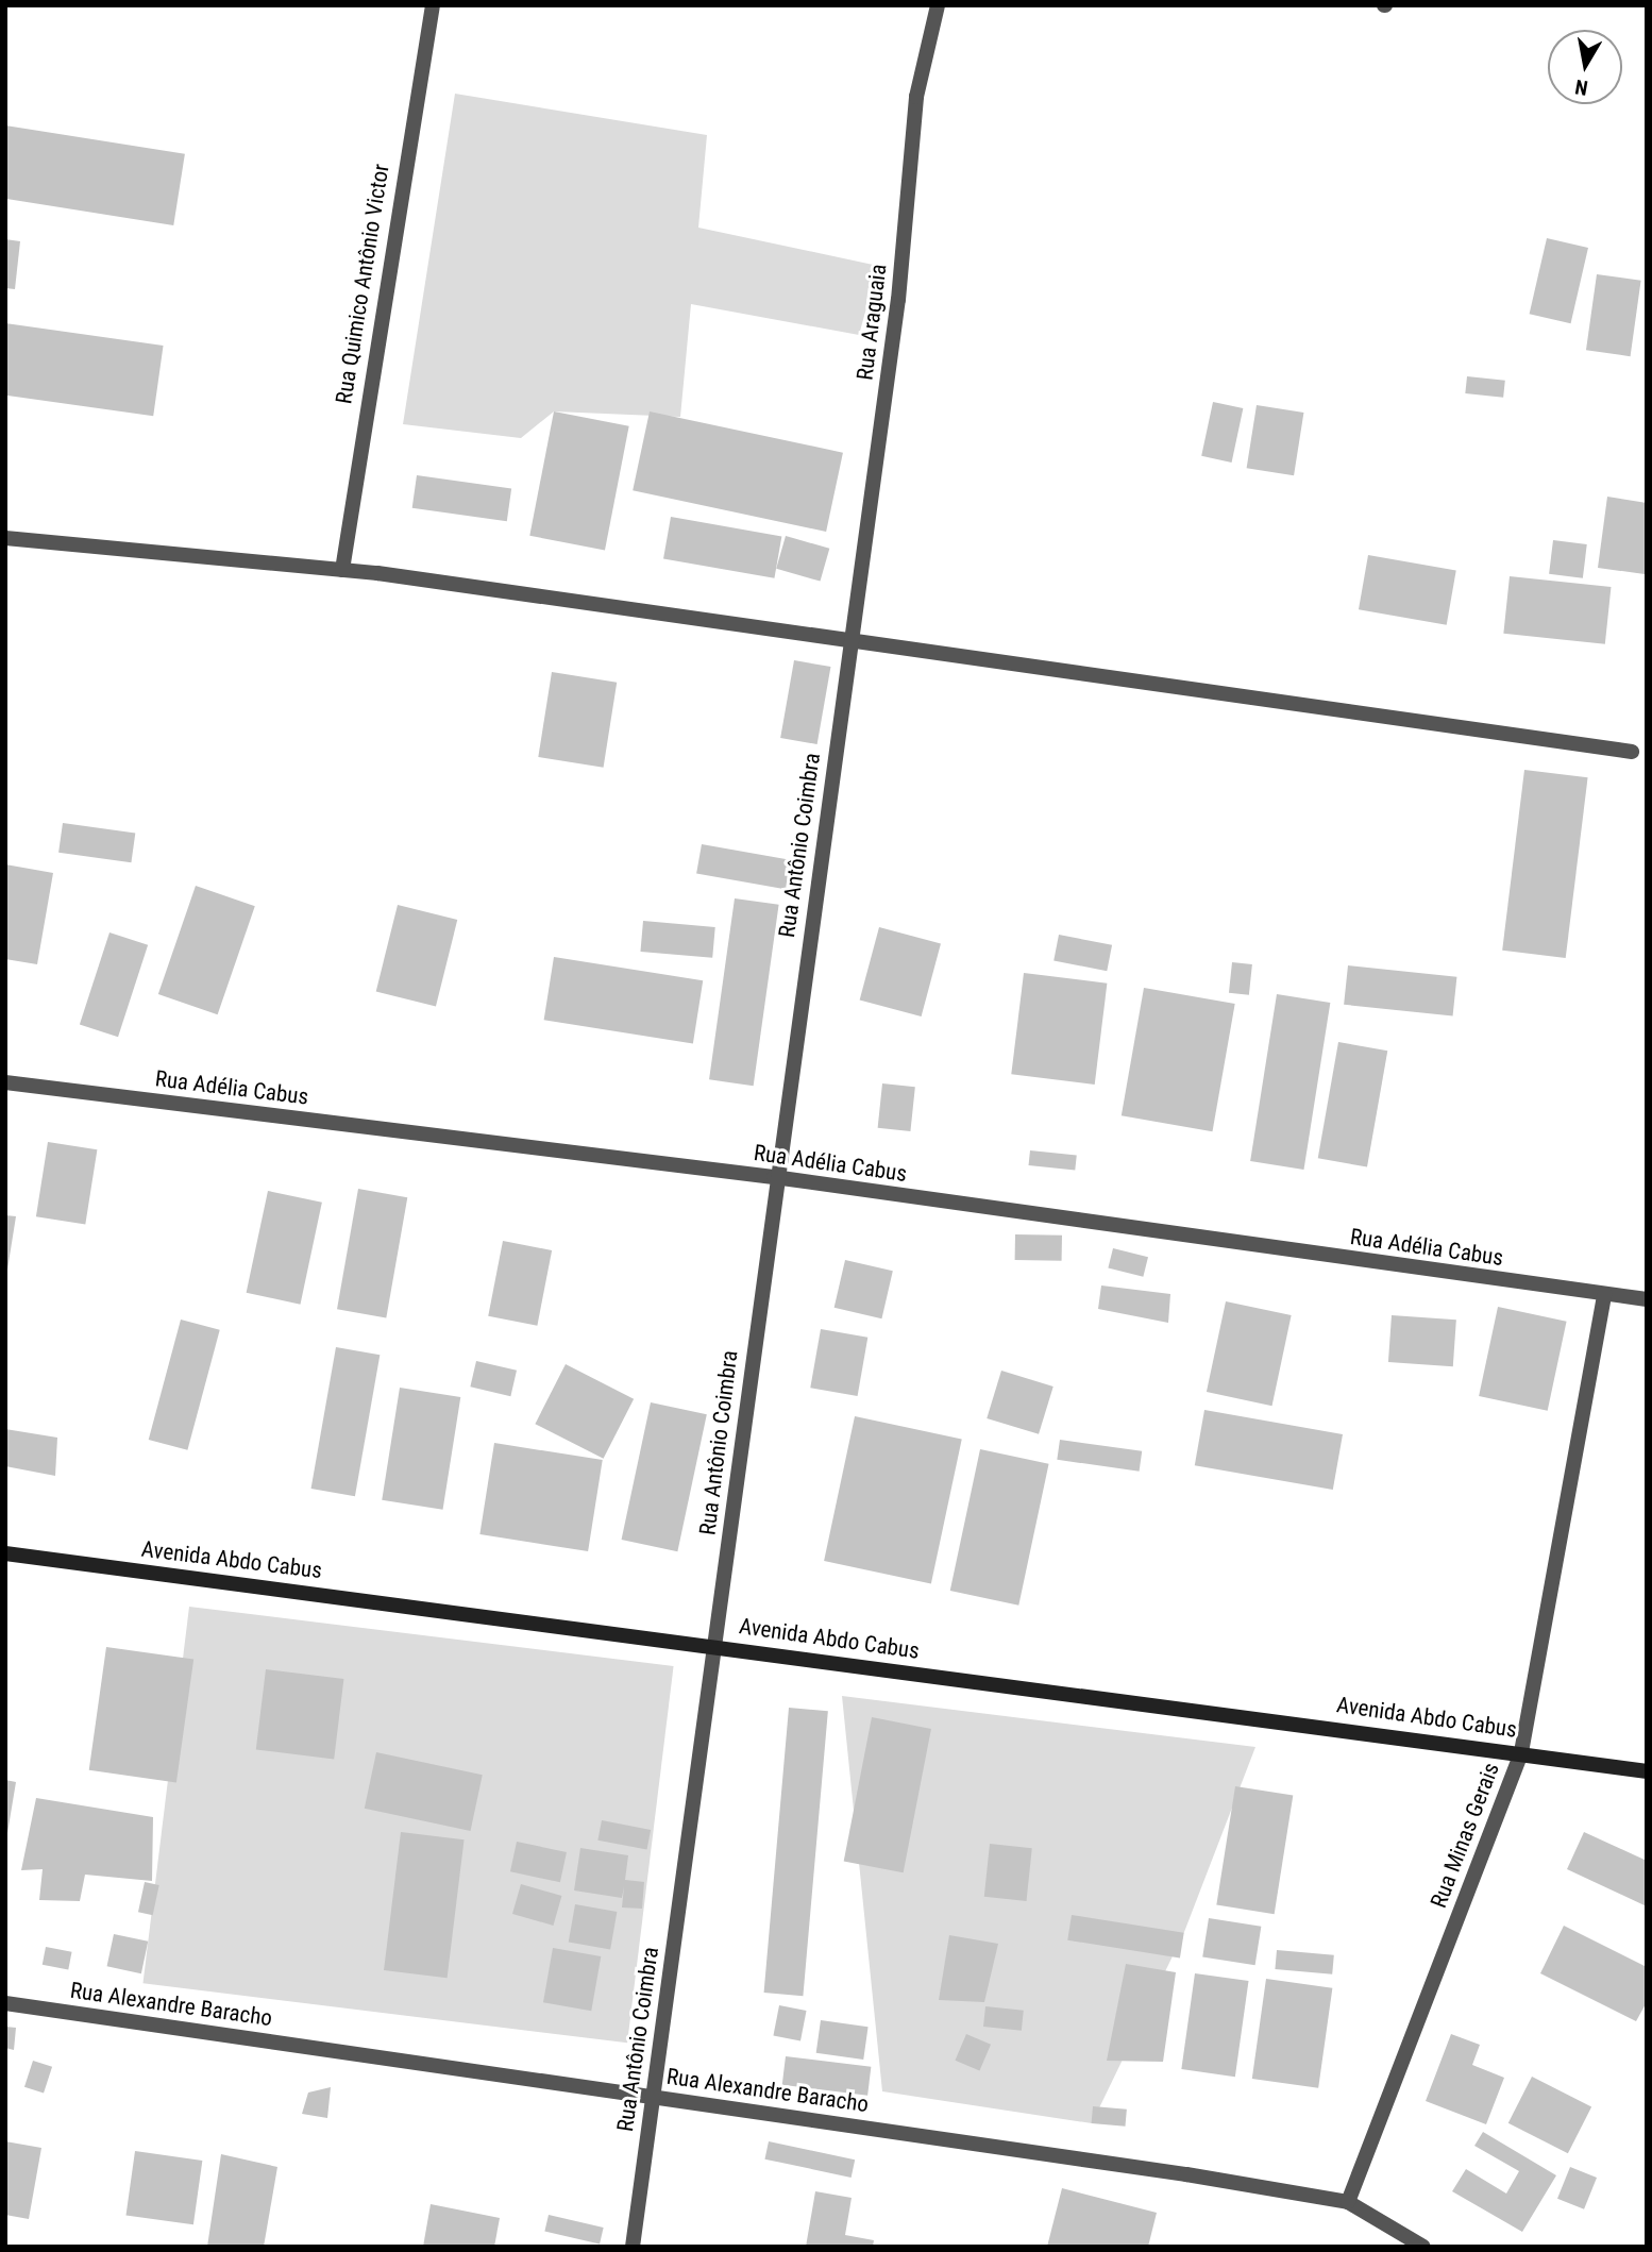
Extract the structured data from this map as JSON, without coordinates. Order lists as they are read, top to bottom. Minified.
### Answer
{"streets":{"main road":["Avenida Abdo Cabus"],"street":["Rua Quimico Antônio Victor","Rua Araguaia","Rua Antônio Coimbra","Rua Adélia Cabus","Rua Minas Gerais","Rua Alexandre Baracho"]},"crossings":[["Rua Araguaia","Rua Antônio Coimbra"],["Rua Antônio Coimbra","Rua Adélia Cabus"],["Rua Antônio Coimbra","Avenida Abdo Cabus"],["Rua Antônio Coimbra","Rua Alexandre Baracho"],["Rua Adélia Cabus","Rua Minas Gerais"],["Avenida Abdo Cabus","Rua Minas Gerais"],["Rua Minas Gerais","Rua Alexandre Baracho"]],"north":"bottom"}
